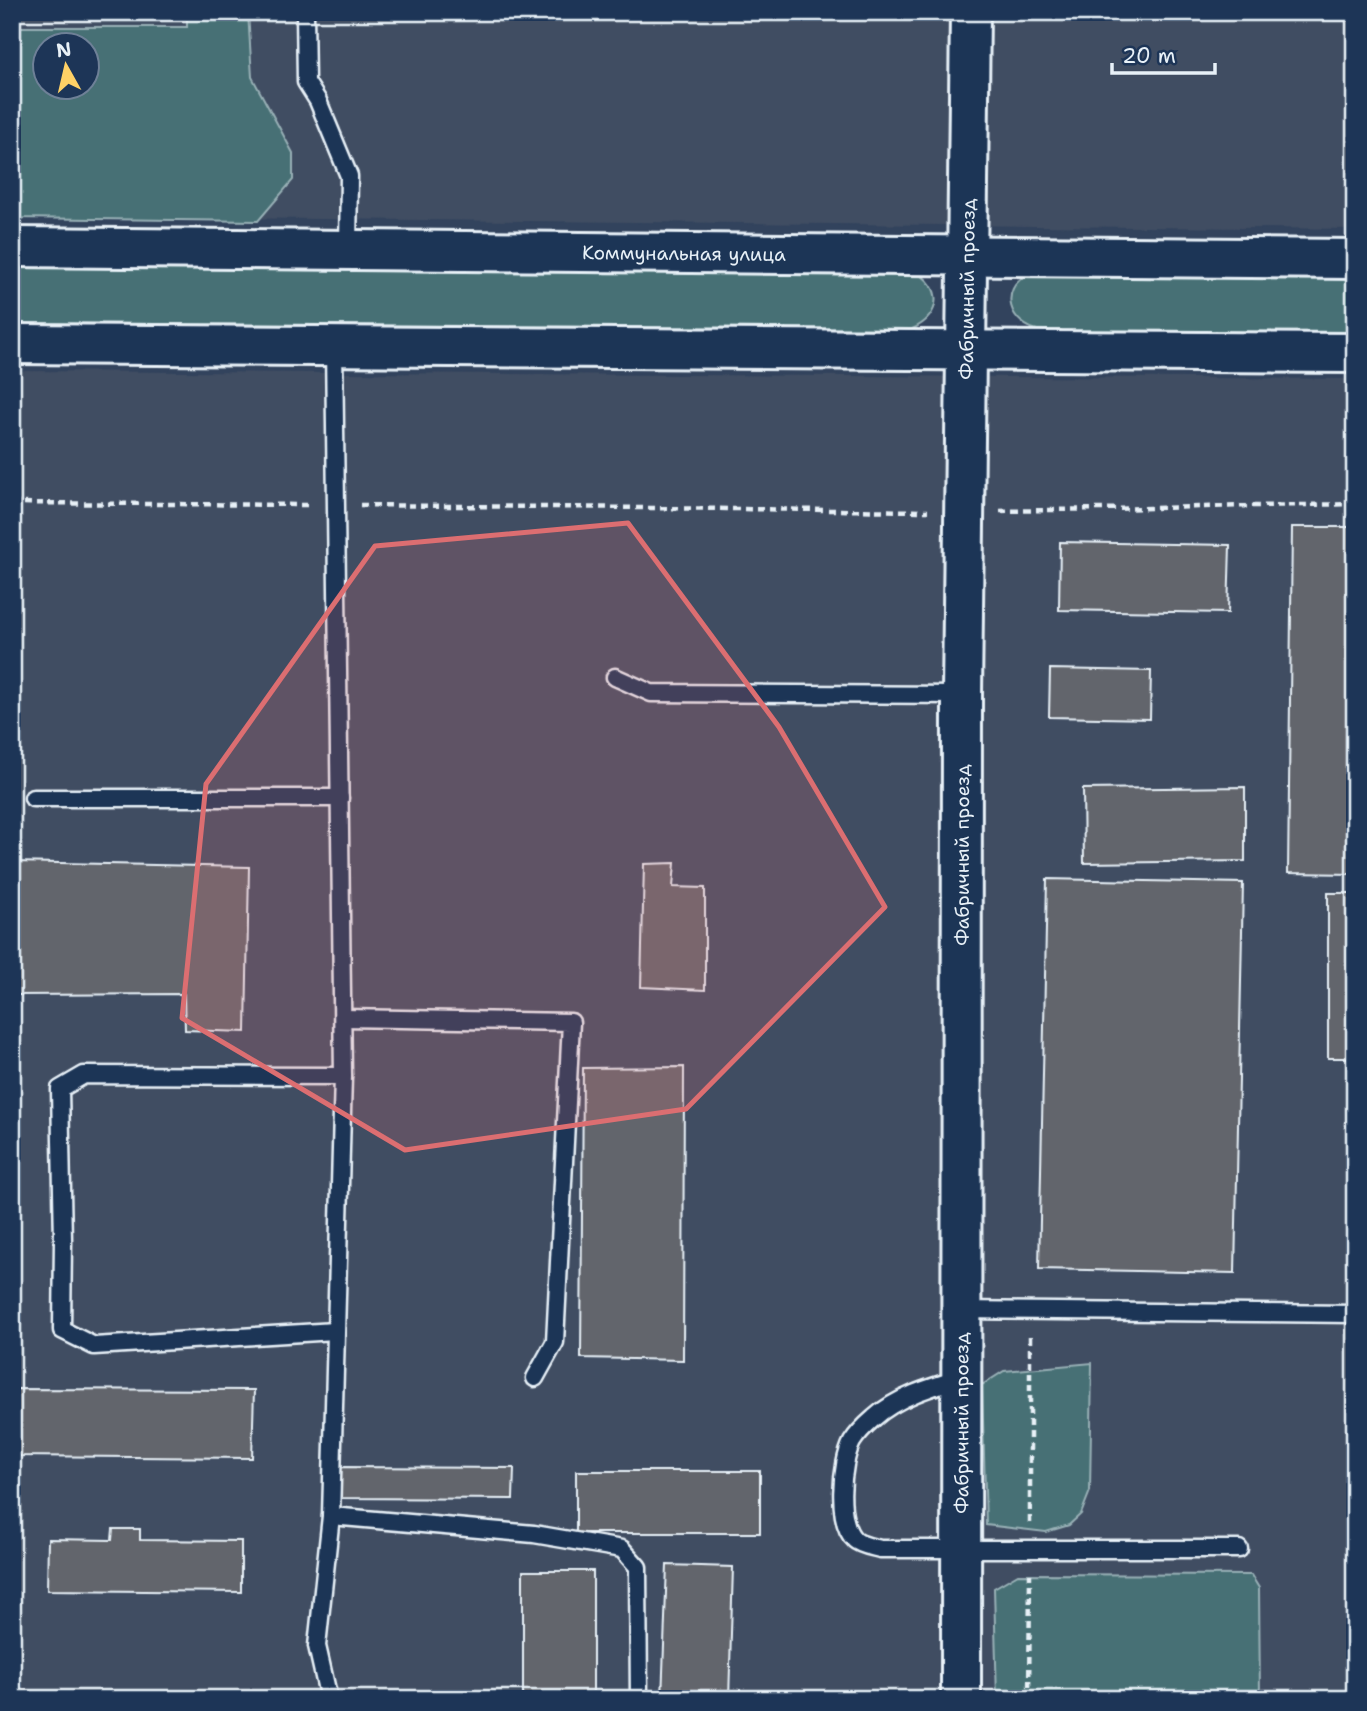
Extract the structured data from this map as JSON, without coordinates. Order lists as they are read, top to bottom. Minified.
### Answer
{"streets":{"main road":["Коммунальная улица","Фабричный проезд"]},"crossings":[["Коммунальная улица","Фабричный проезд"]],"scale_bar":"20 m","north":"top"}
